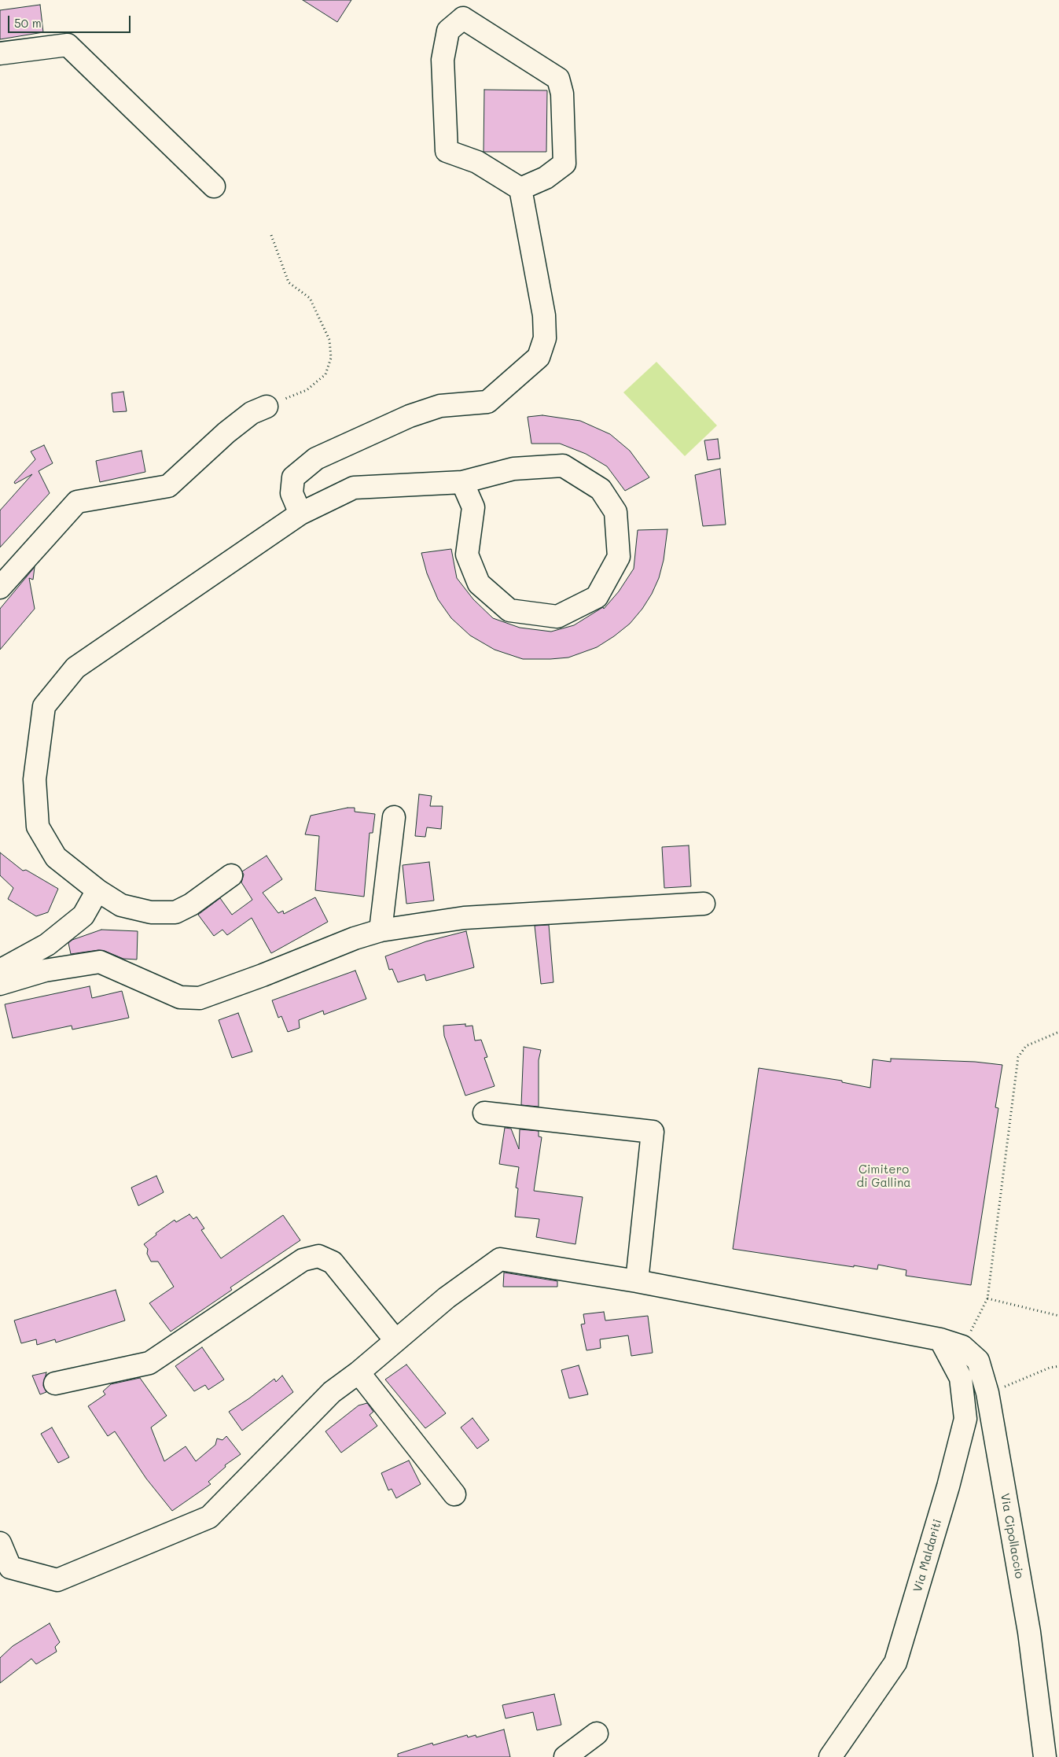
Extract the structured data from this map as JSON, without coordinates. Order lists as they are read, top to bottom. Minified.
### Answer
{"streets":{"street":["Via Cipollaccio","Via Maldariti"]},"crossings":[["Via Cipollaccio","Via Maldariti"]],"parks":["Cimitero di Gallina"],"scale_bar":"50 m"}
